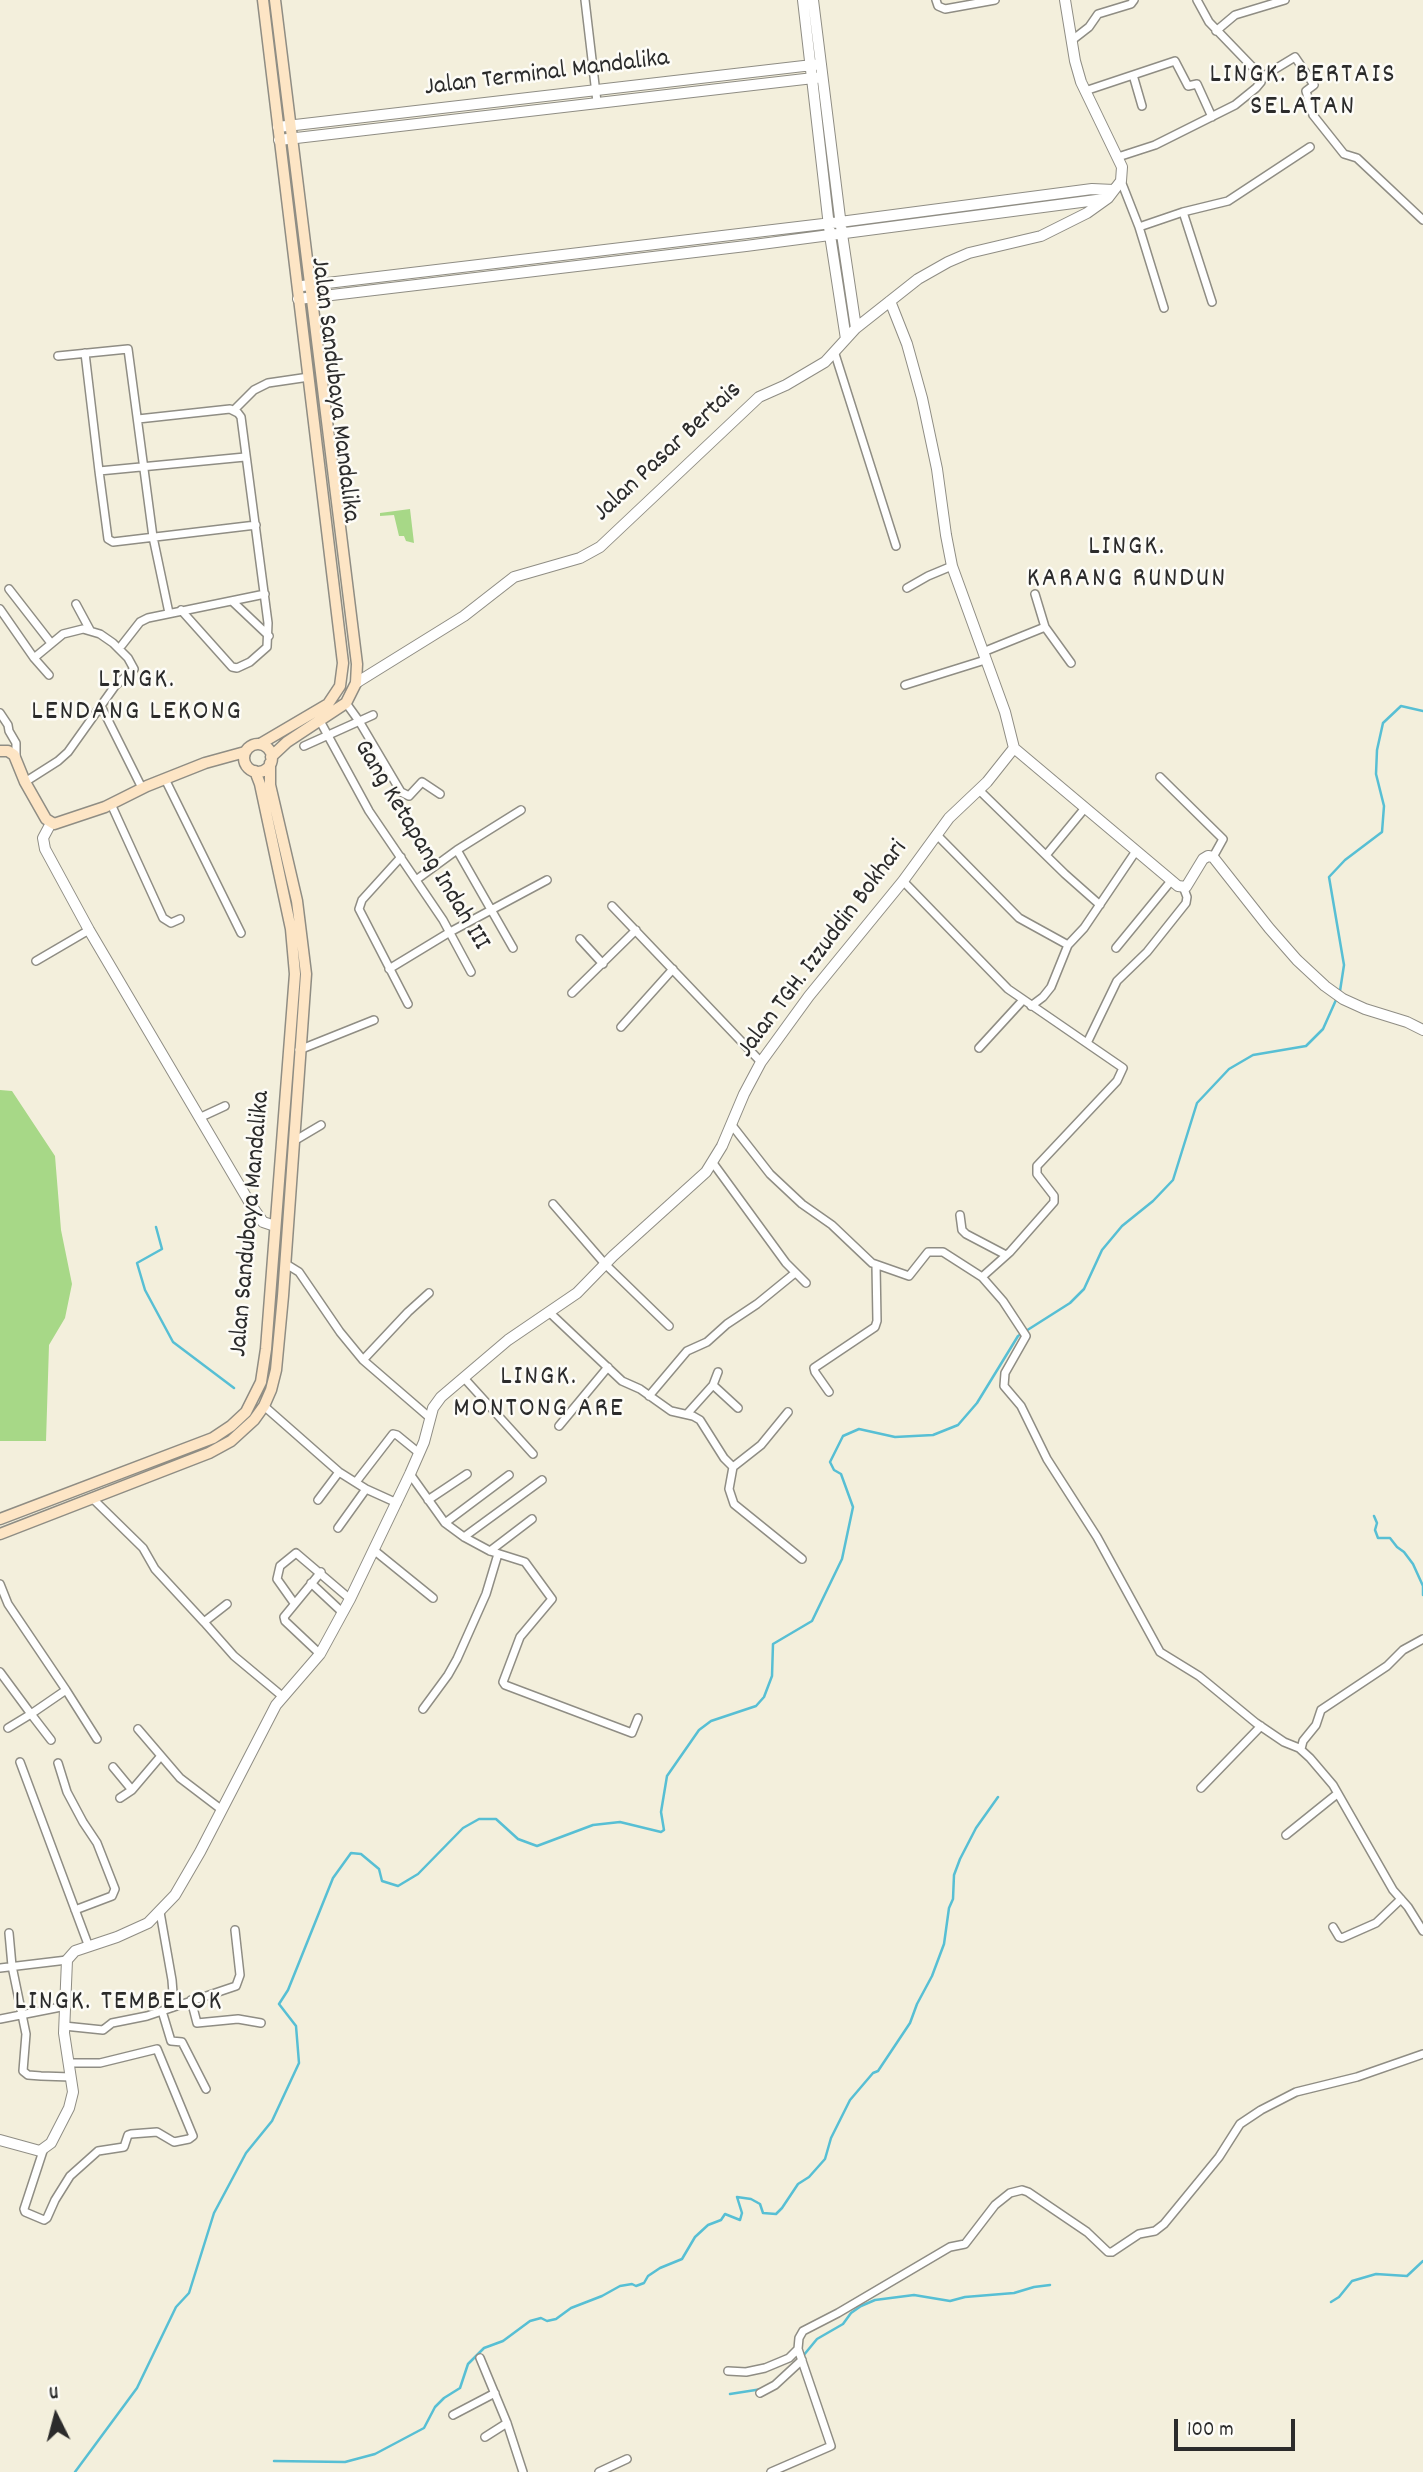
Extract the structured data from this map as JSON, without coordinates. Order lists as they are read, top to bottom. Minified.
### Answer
{"streets":{"main road":["Jalan Sandubaya Mandalika"],"street":["Jalan Terminal Mandalika","Jalan Pasar Bertais","Gang Ketapang Indah III","Jalan TGH. Izzuddin Bokhari"]},"crossings":[["Jalan Terminal Mandalika","Jalan Sandubaya Mandalika"]],"districts":["LINGK. BERTAIS SELATAN","LINGK. KARANG RUNDUN","LINGK. LENDANG LEKONG","LINGK. MONTONG ARE","LINGK. TEMBELOK"],"scale_bar":"100 m","north":"top"}
